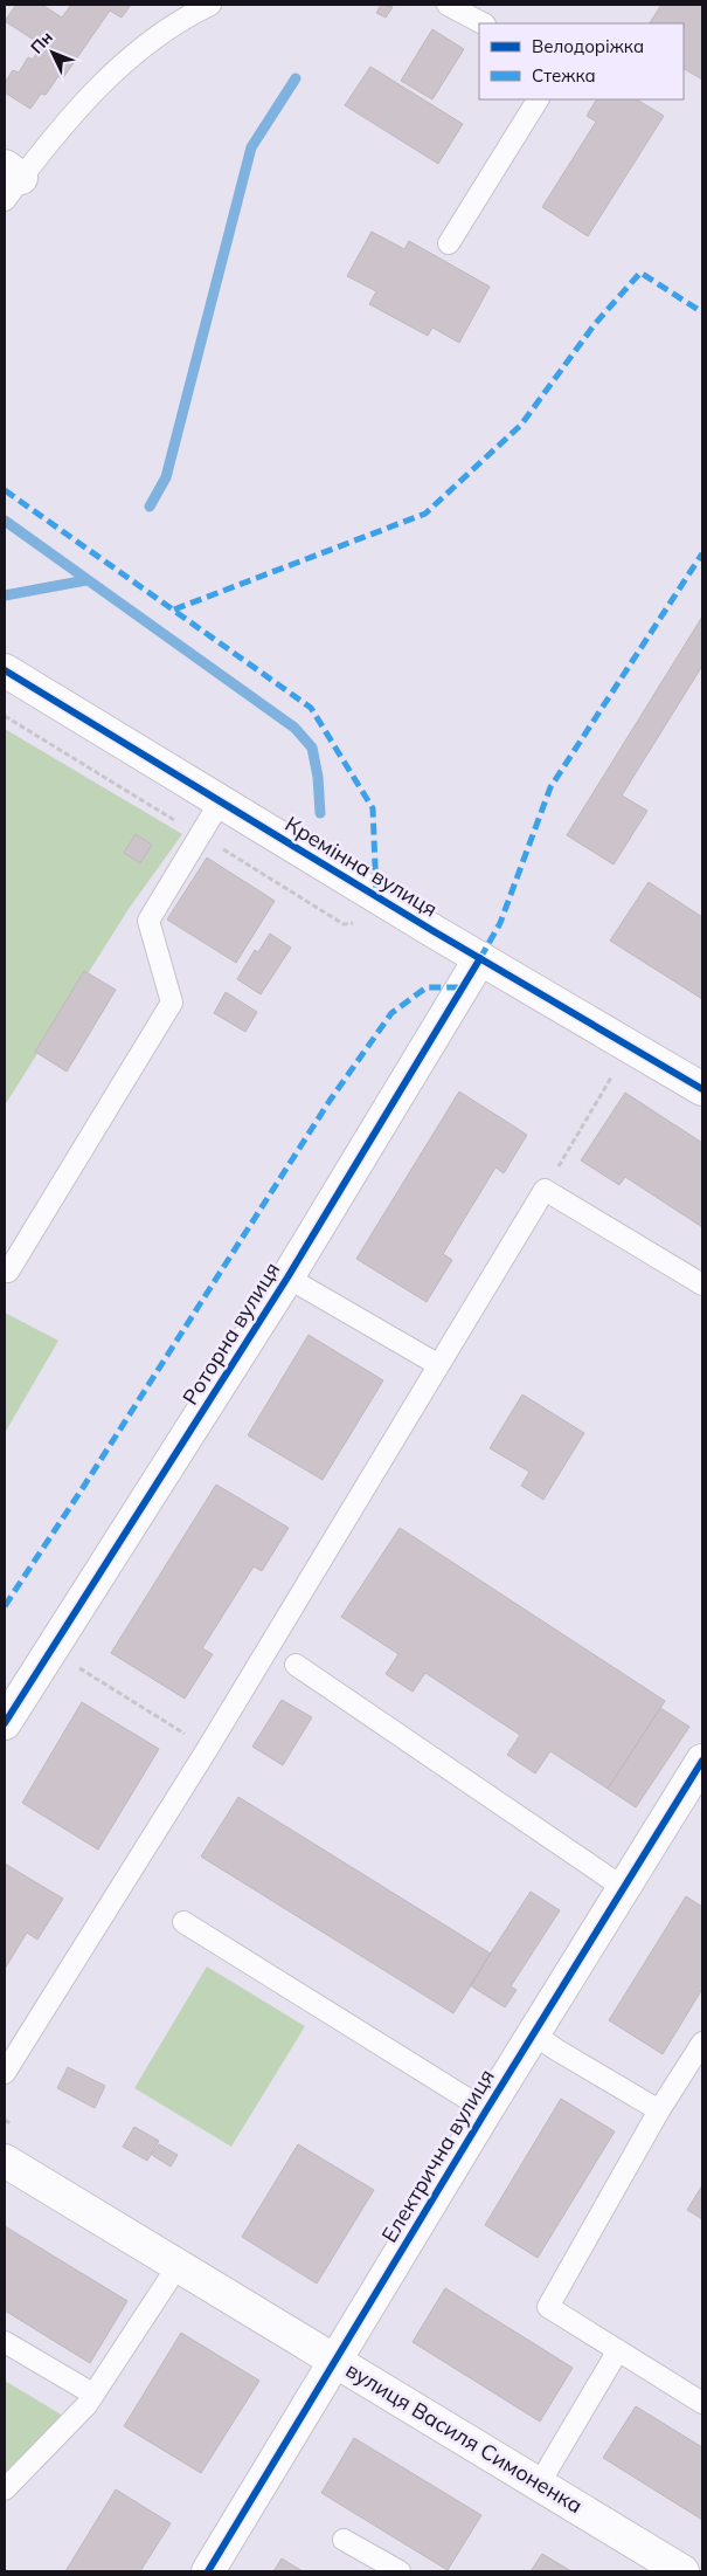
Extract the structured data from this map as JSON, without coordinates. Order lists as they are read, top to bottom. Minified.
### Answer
{"streets":{"street":["Кремінна вулиця","Роторна вулиця","Електрична вулиця","вулиця Василя Симоненка"]},"crossings":[["Кремінна вулиця","Роторна вулиця"],["Електрична вулиця","вулиця Василя Симоненка"]],"legend":["Велодоріжка","Стежка"],"north":"top left"}
